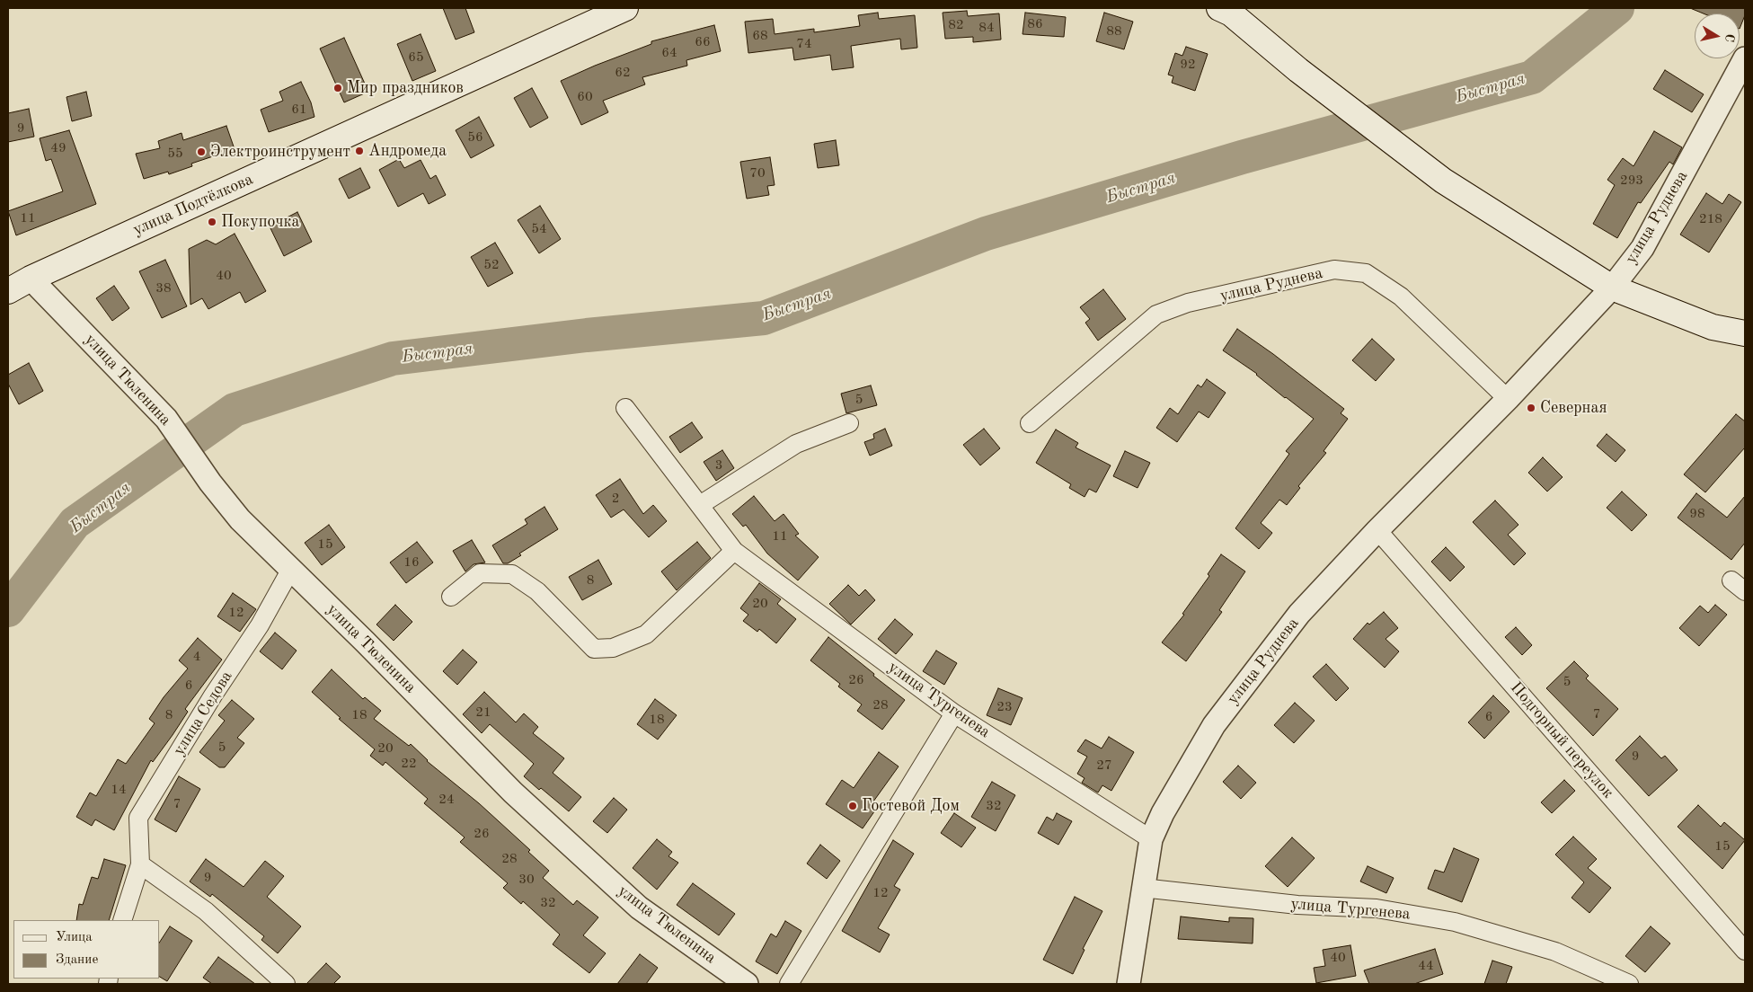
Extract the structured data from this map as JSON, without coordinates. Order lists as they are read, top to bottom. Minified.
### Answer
{"streets":{"main road":["улица Подтёлкова"],"street":["улица Руднева","улица Тюленина","улица Тургенева","улица Седова","Подгорный переулок"]},"crossings":[["улица Подтёлкова","улица Тюленина"],["улица Руднева","улица Тургенева"],["улица Руднева","Подгорный переулок"],["улица Тюленина","улица Седова"]],"water":["Быстрая"],"places":["Мир праздников","Андромеда","Электроинструмент","Покупочка","Северная","Гостевой Дом"],"house_numbers":["86","82","84","88","68","66","74","64","65","92","62","60","61","9","56","49","55","70","293","11","218","54","52","40","38","5","3","2","98","11","15","16","8","20","12","4","26","5","6","28","23","21","7","8","18","6","18","5","20","9","22","27","14","24","7","32","26","15","28","9","30","12","32","40","44"],"legend":["Улица","Здание"],"north":"right"}
